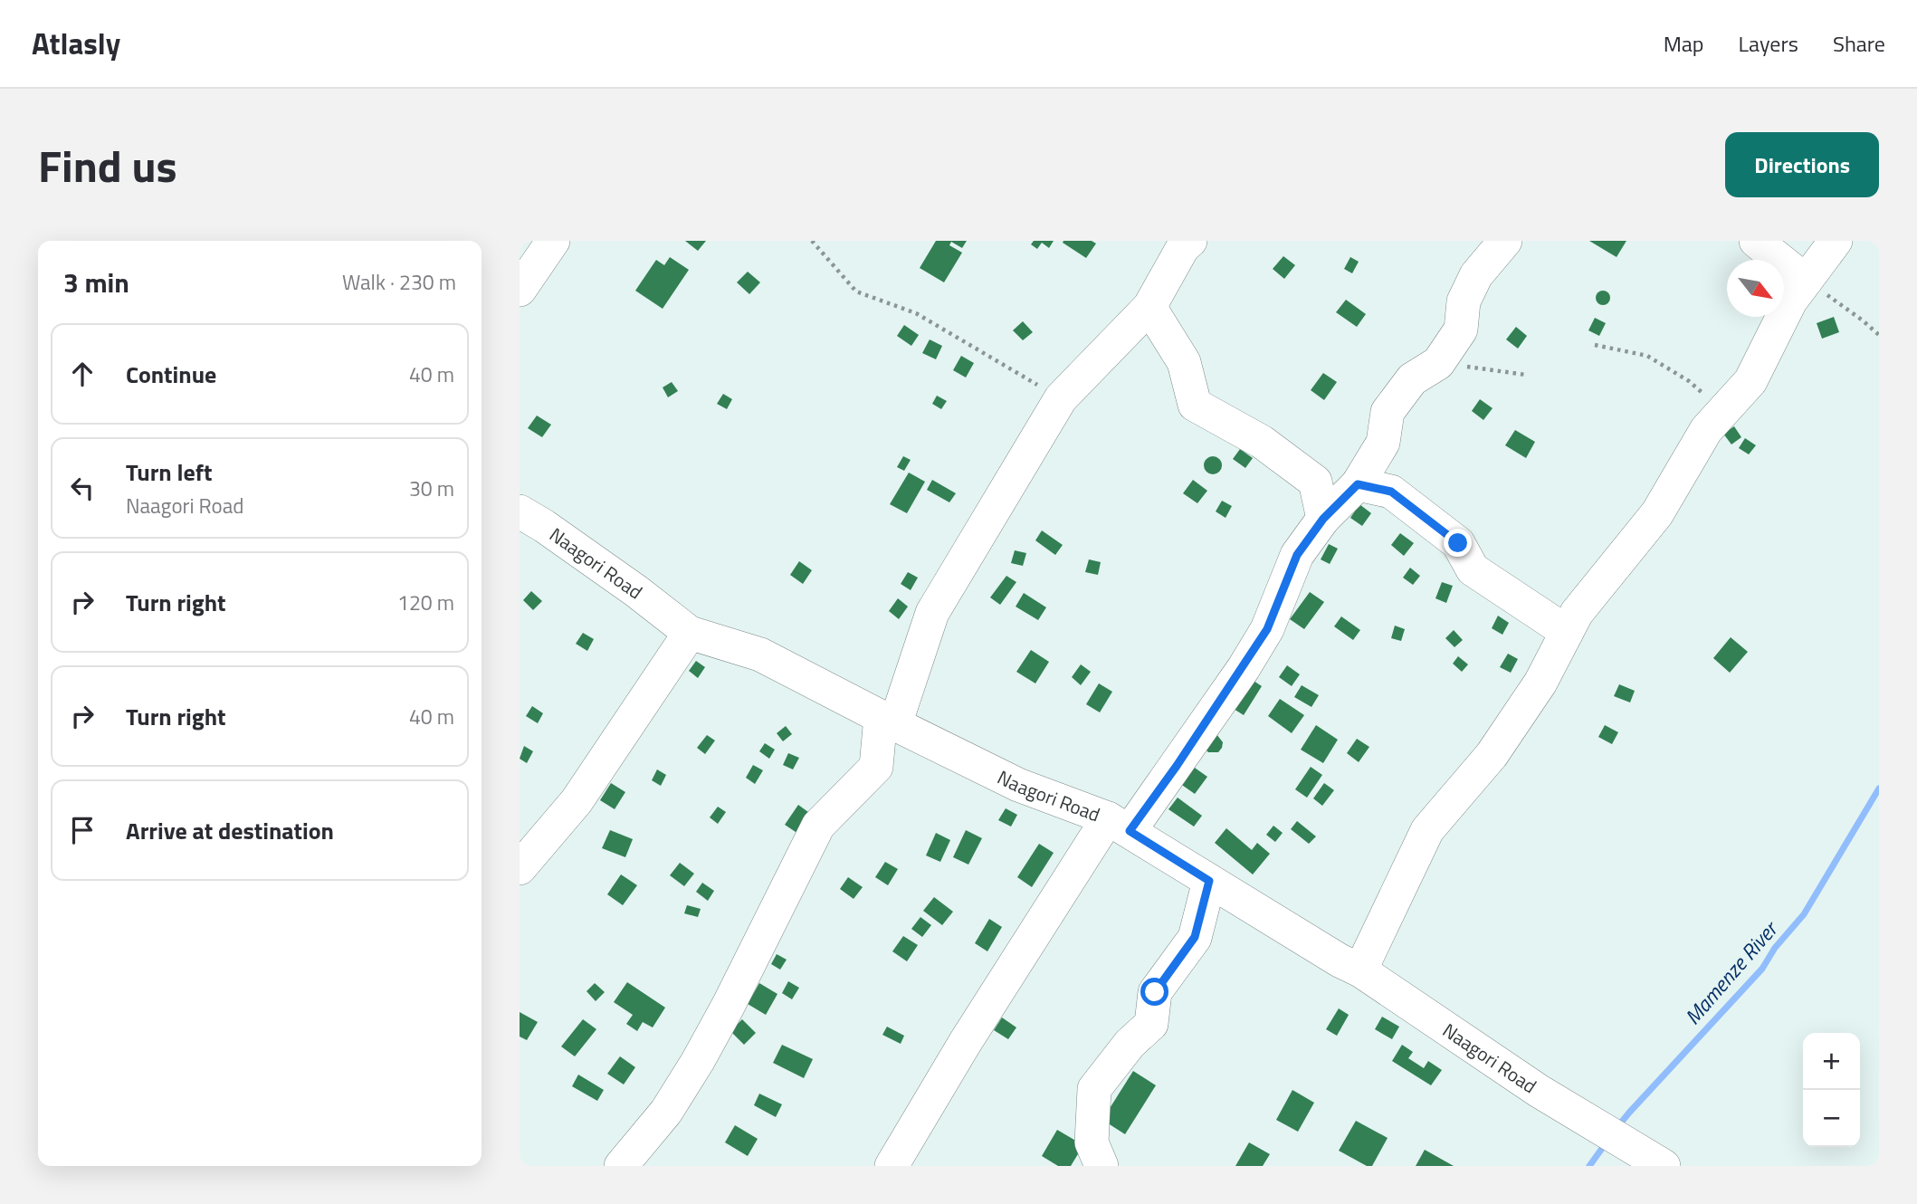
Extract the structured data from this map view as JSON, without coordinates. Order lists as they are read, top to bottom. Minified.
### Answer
{"streets":{"street":["Naagori Road"]},"water":["Mamenze River"],"north":"bottom right","page":{"header":"Atlasly","nav":["Map","Layers","Share"],"title":"Find us","buttons":"Directions","heading":["3 min","Walk · 230 m"],"list":[["Continue","40 m"],["Turn left","Naagori Road","30 m"],["Turn right","120 m"],["Turn right","40 m"],"Arrive at destination"],"map_buttons":["+","−"]}}
